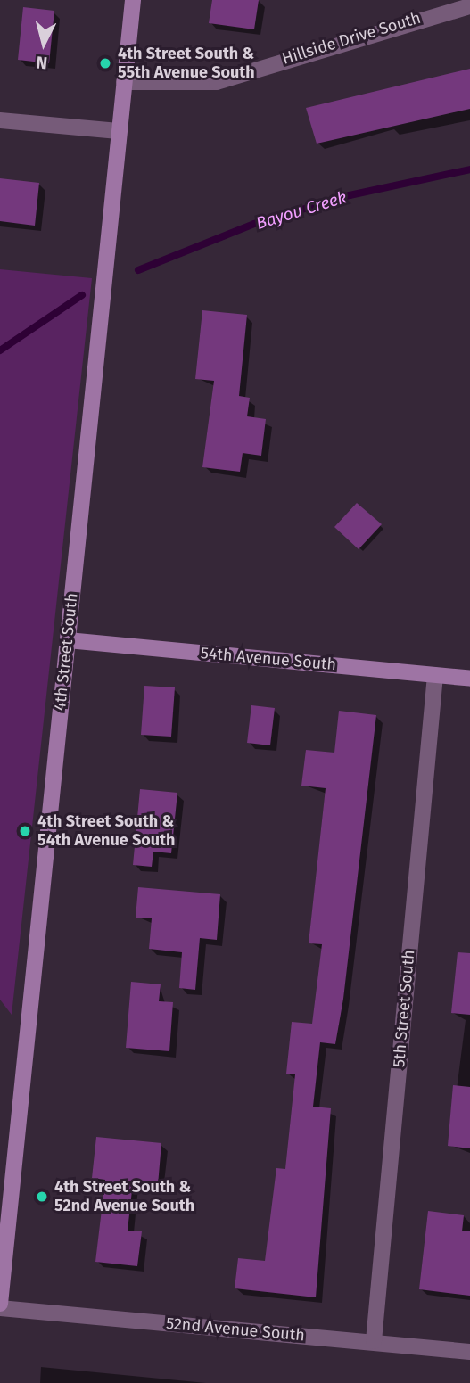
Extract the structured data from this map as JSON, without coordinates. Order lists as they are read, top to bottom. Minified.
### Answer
{"streets":{"street":["Hillside Drive South","4th Street South","54th Avenue South","5th Street South","52nd Avenue South"]},"crossings":[["Hillside Drive South","4th Street South"],["4th Street South","54th Avenue South"],["4th Street South","52nd Avenue South"],["54th Avenue South","5th Street South"],["5th Street South","52nd Avenue South"]],"water":["Bayou Creek"],"places":["4th Street South & 55th Avenue South","4th Street South & 54th Avenue South","4th Street South & 52nd Avenue South"],"north":"bottom"}
